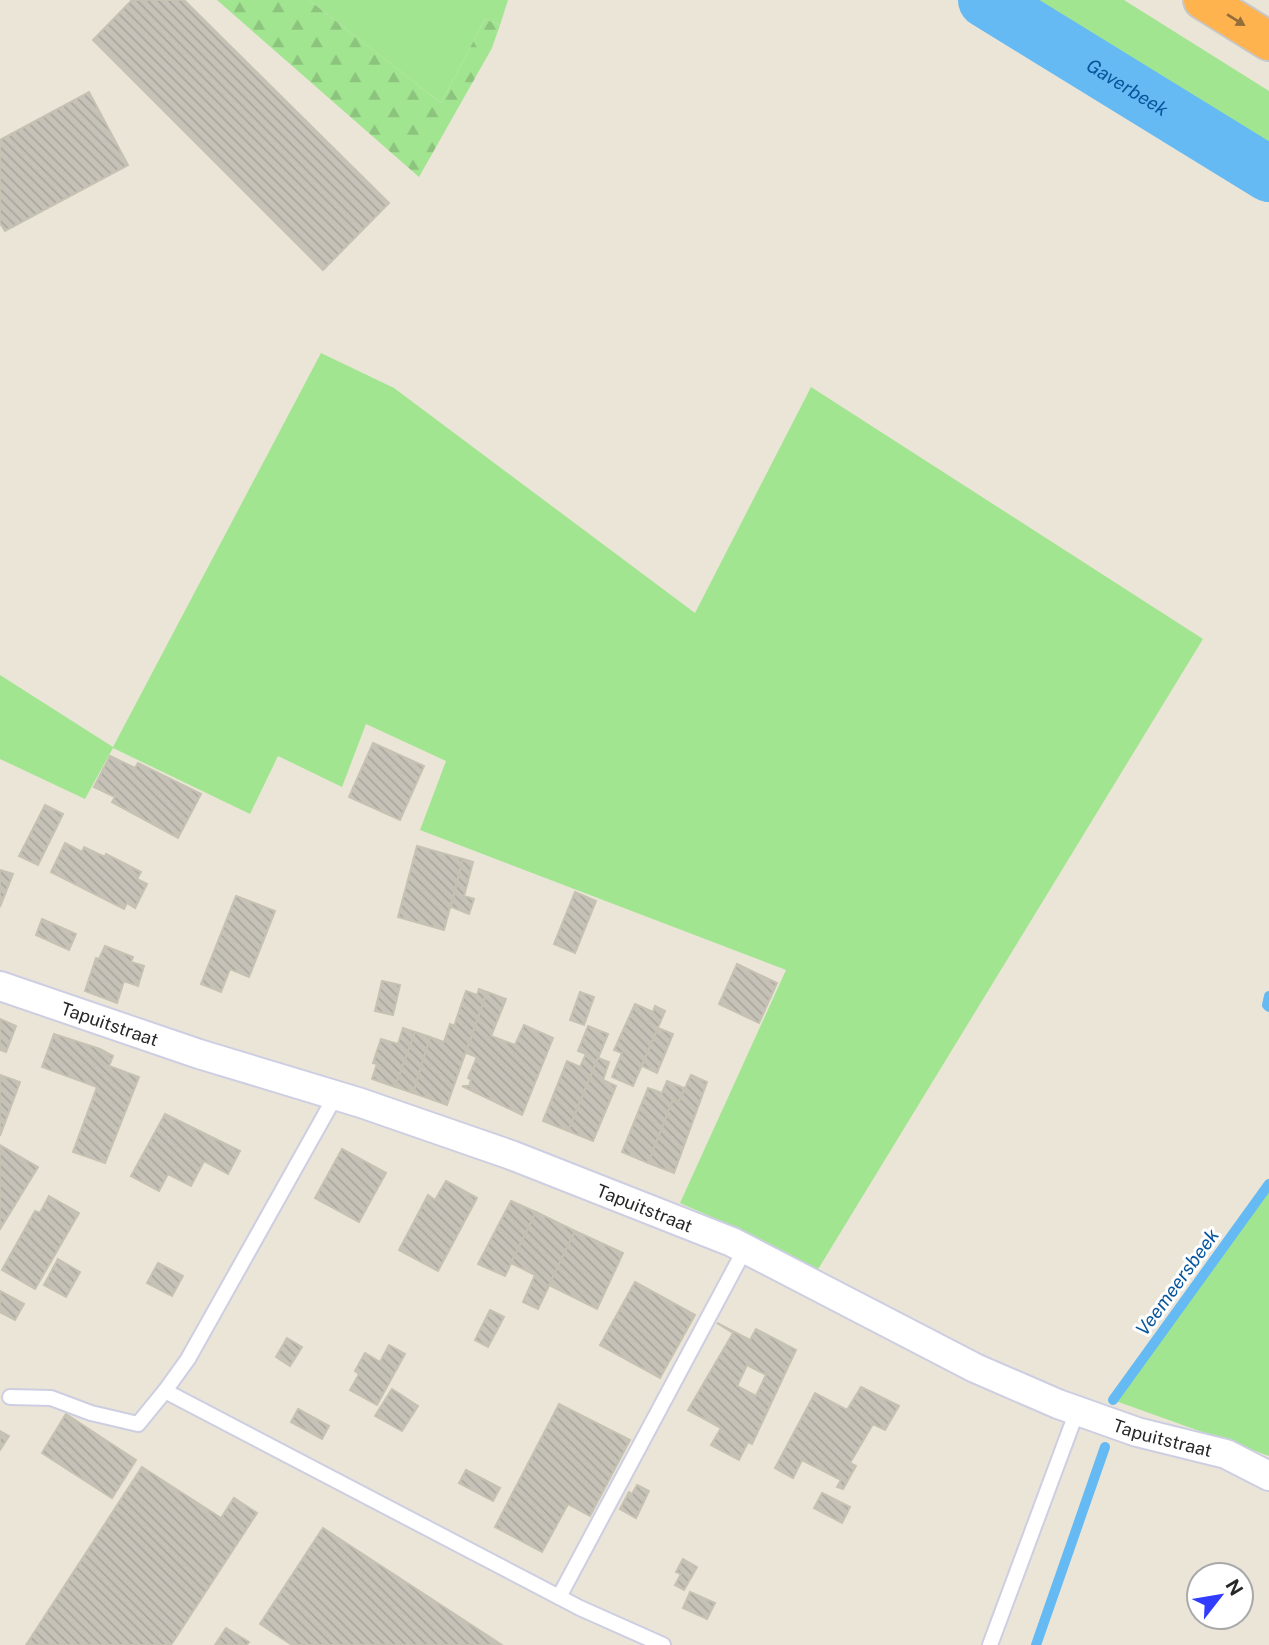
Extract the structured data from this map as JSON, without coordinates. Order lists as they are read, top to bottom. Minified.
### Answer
{"streets":{"street":["Tapuitstraat"]},"water":["Gaverbeek","Veemeersbeek"],"north":"top right"}
